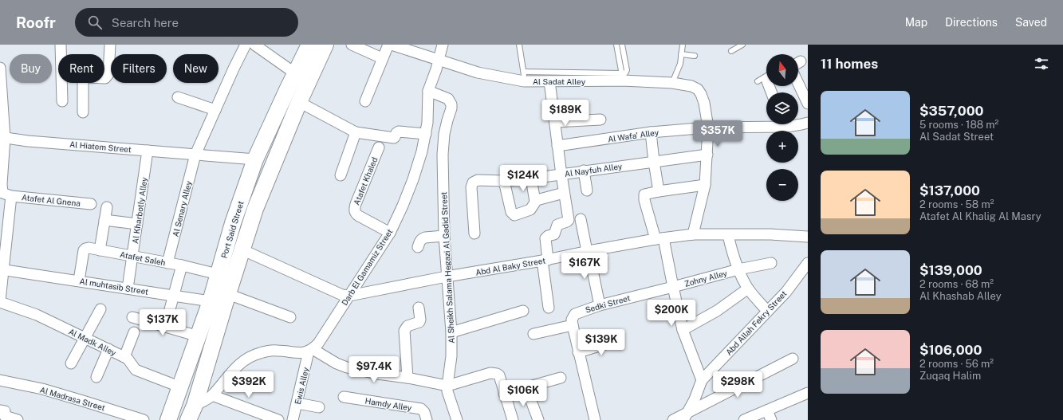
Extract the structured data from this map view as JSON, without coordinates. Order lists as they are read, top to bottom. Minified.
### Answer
{"streets":{"main road":["Port Said Street"],"street":["Al Sadat Alley","Al Wafa' Alley","Al Hiatem Street","Al Nayfuh Alley","Atafet Khaled","Atafet Al Gnena","Al Senary Alley","Al Kharbotly Alley","Atafet Saleh","Abd Al Baky Street","Darb El Gamamiz Street","Al Sheikh Salama Hegazi Al Gadid Street","Zohny Alley","Al muhtasib Street","Sedki Street","Abd Allah Fekry Street","Al Madk Alley","Ewis Alley","Al Madrasa Street","Hamdy Alley"]},"crossings":[["Al Sadat Alley","Al Wafa' Alley"],["Al Sadat Alley","Al Nayfuh Alley"],["Al Sadat Alley","Abd Al Baky Street"],["Al Sadat Alley","Darb El Gamamiz Street"],["Al Hiatem Street","Al Senary Alley"],["Al Hiatem Street","Al Kharbotly Alley"],["Al Hiatem Street","Port Said Street"],["Atafet Khaled","Darb El Gamamiz Street"],["Al Senary Alley","Atafet Saleh"],["Al Kharbotly Alley","Atafet Saleh"],["Al Kharbotly Alley","Al muhtasib Street"],["Port Said Street","Atafet Saleh"],["Port Said Street","Abd Al Baky Street"],["Port Said Street","Al muhtasib Street"],["Port Said Street","Al Madk Alley"],["Atafet Saleh","Al muhtasib Street"],["Abd Al Baky Street","Darb El Gamamiz Street"],["Abd Al Baky Street","Al Sheikh Salama Hegazi Al Gadid Street"],["Darb El Gamamiz Street","Al Sheikh Salama Hegazi Al Gadid Street"],["Darb El Gamamiz Street","Ewis Alley"],["Zohny Alley","Sedki Street"]],"north":"top","page":{"header":"Roofr","search":"Search here","nav":["Map","Directions","Saved"],"heading":"11 homes","map_buttons":["+","−"],"chip":["Buy","Rent","Filters","New"],"list":[{"name":"$357,000","note":"5 rooms · 188 m² · Al Sadat Street"},{"name":"$137,000","note":"2 rooms · 58 m² · Atafet Al Khalig Al Masry"},{"name":"$139,000","note":"2 rooms · 68 m² · Al Khashab Alley"},{"name":"$106,000","note":"2 rooms · 56 m² · Zuqaq Halim"}],"price":["$189K","$357K","$124K","$167K","$200K","$137K","$139K","$97.4K","$392K","$298K","$106K"]}}
